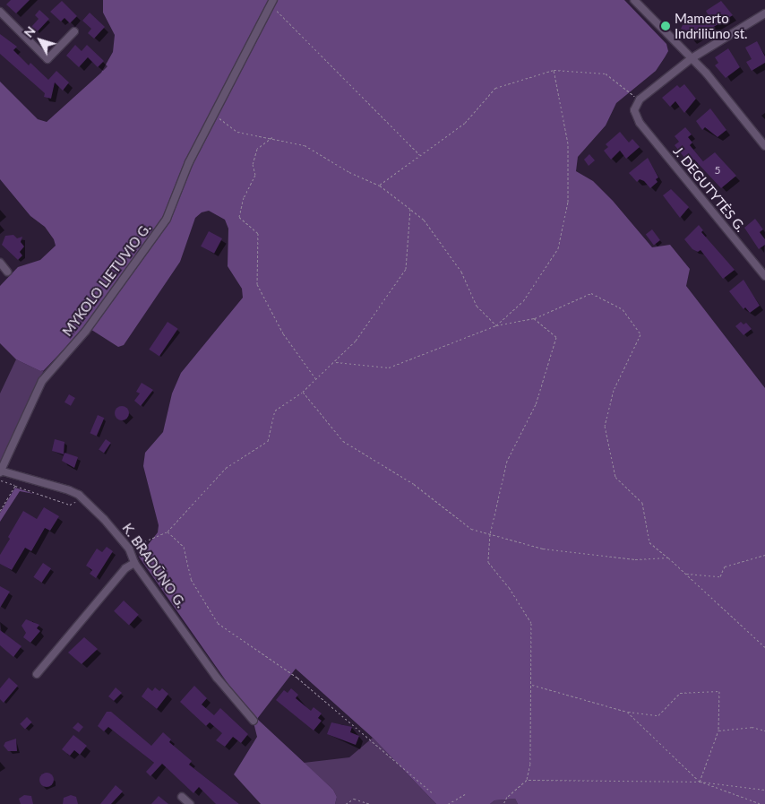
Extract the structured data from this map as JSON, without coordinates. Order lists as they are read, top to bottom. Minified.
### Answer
{"streets":{"street":["J. DEGUTYTĖS G.","MYKOLO LIETUVIO G.","K. BRADŪNO G."]},"crossings":[["MYKOLO LIETUVIO G.","K. BRADŪNO G."]],"places":["Mamerto Indriliūno st."],"house_numbers":["5"],"north":"top left"}
